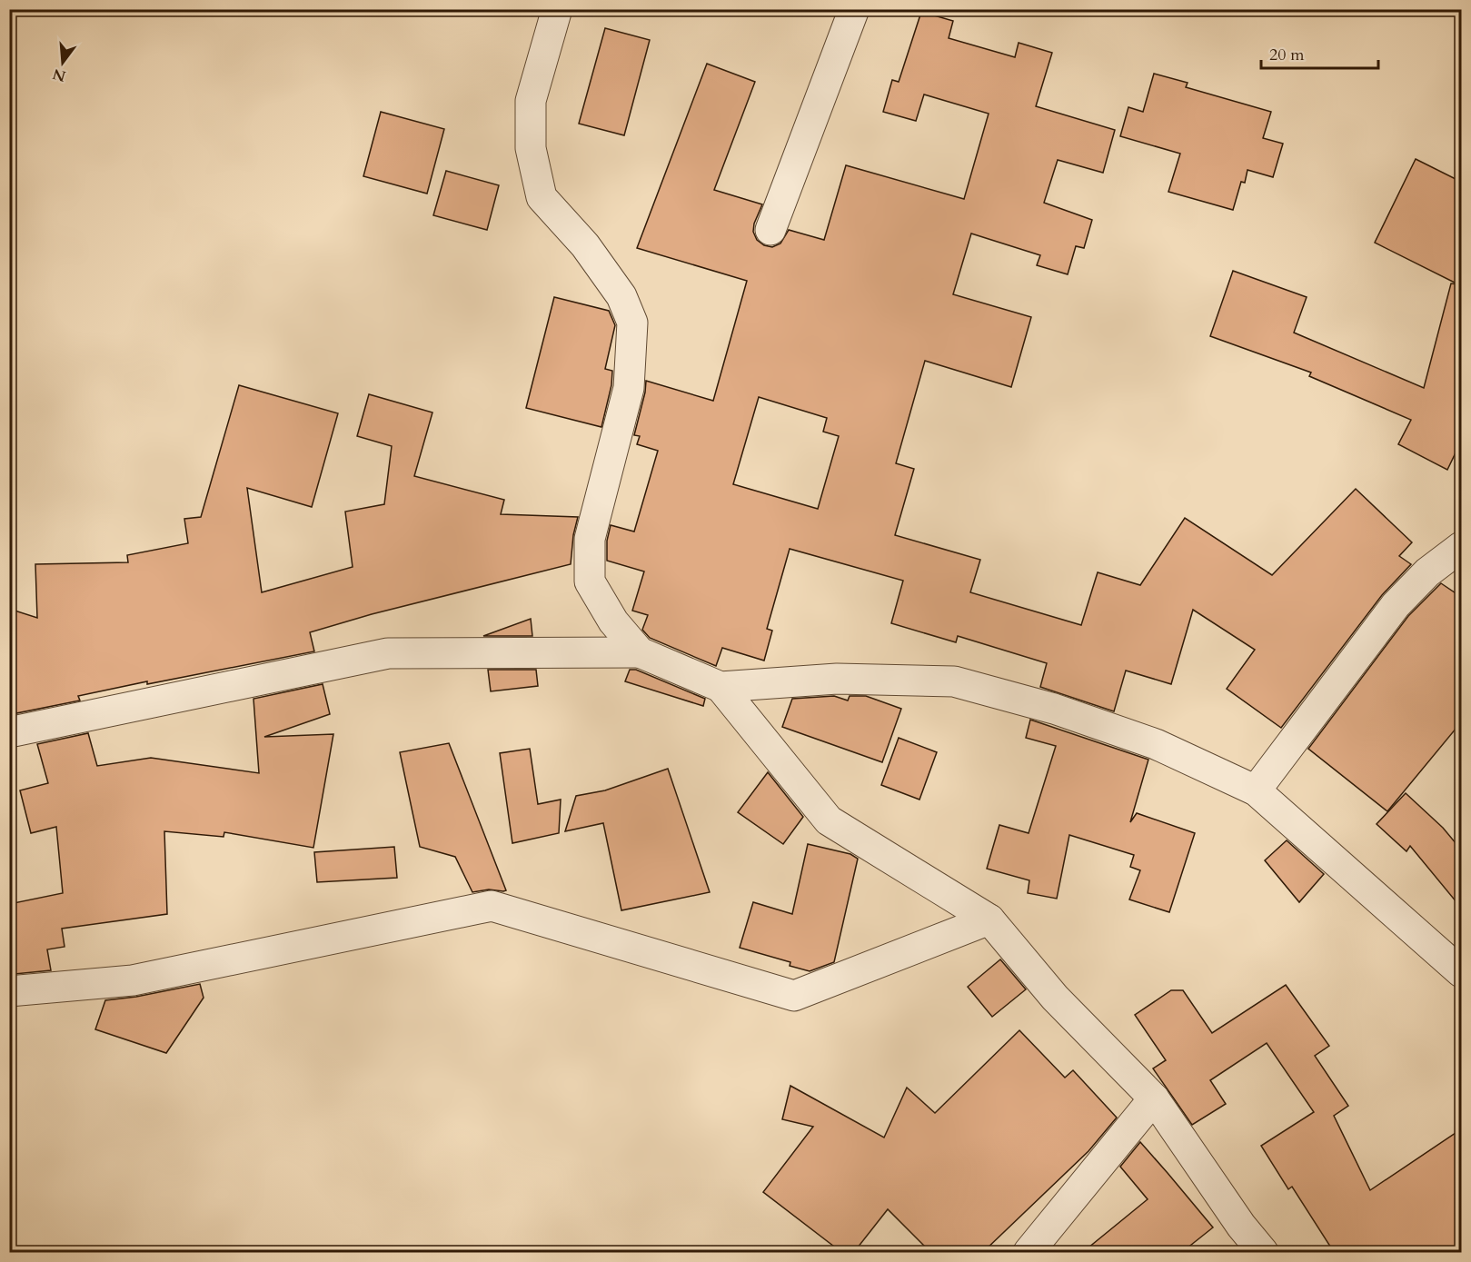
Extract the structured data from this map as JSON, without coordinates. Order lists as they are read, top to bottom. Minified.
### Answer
{"scale_bar":"20 m","north":"bottom"}
